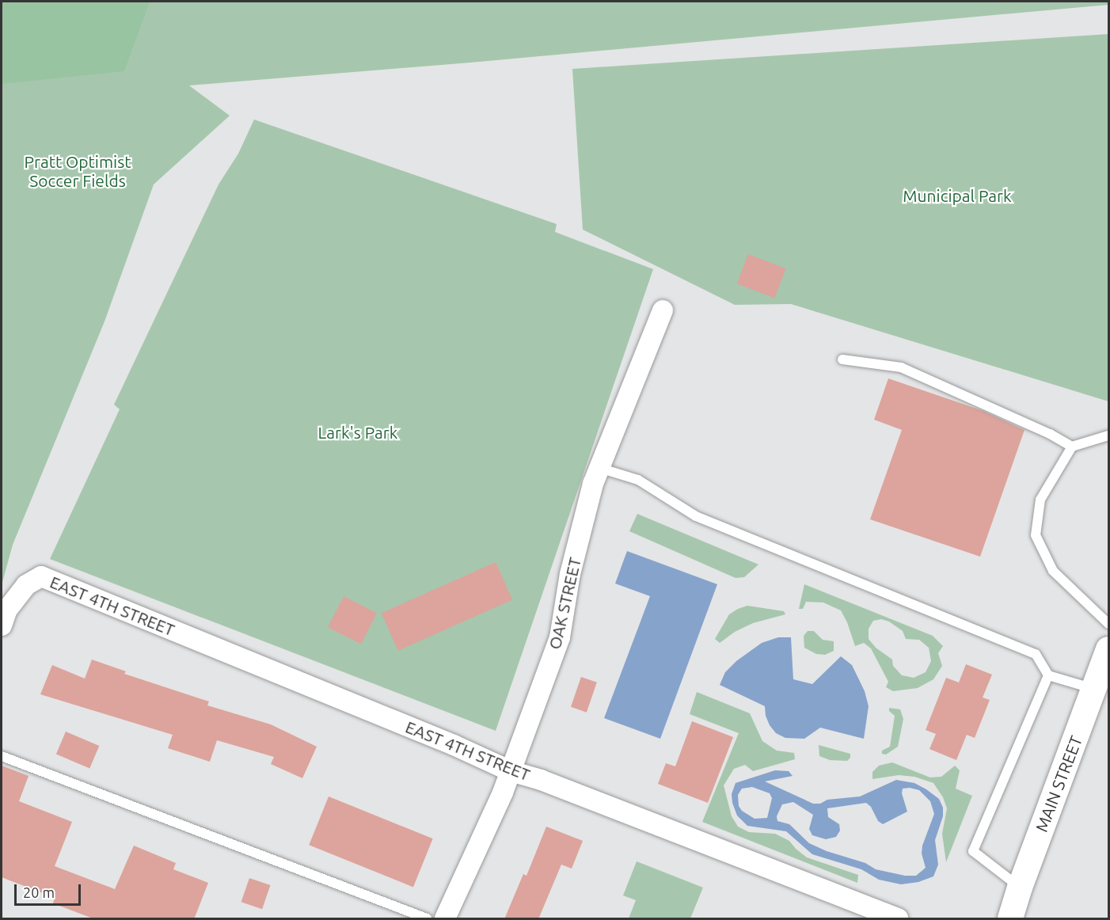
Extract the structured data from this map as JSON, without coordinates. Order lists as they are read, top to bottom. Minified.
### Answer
{"streets":{"street":["OAK STREET","EAST 4TH STREET","MAIN STREET"]},"crossings":[["OAK STREET","EAST 4TH STREET"]],"parks":["Pratt Optimist Soccer Fields","Municipal Park","Lark's Park"],"scale_bar":"20 m"}
